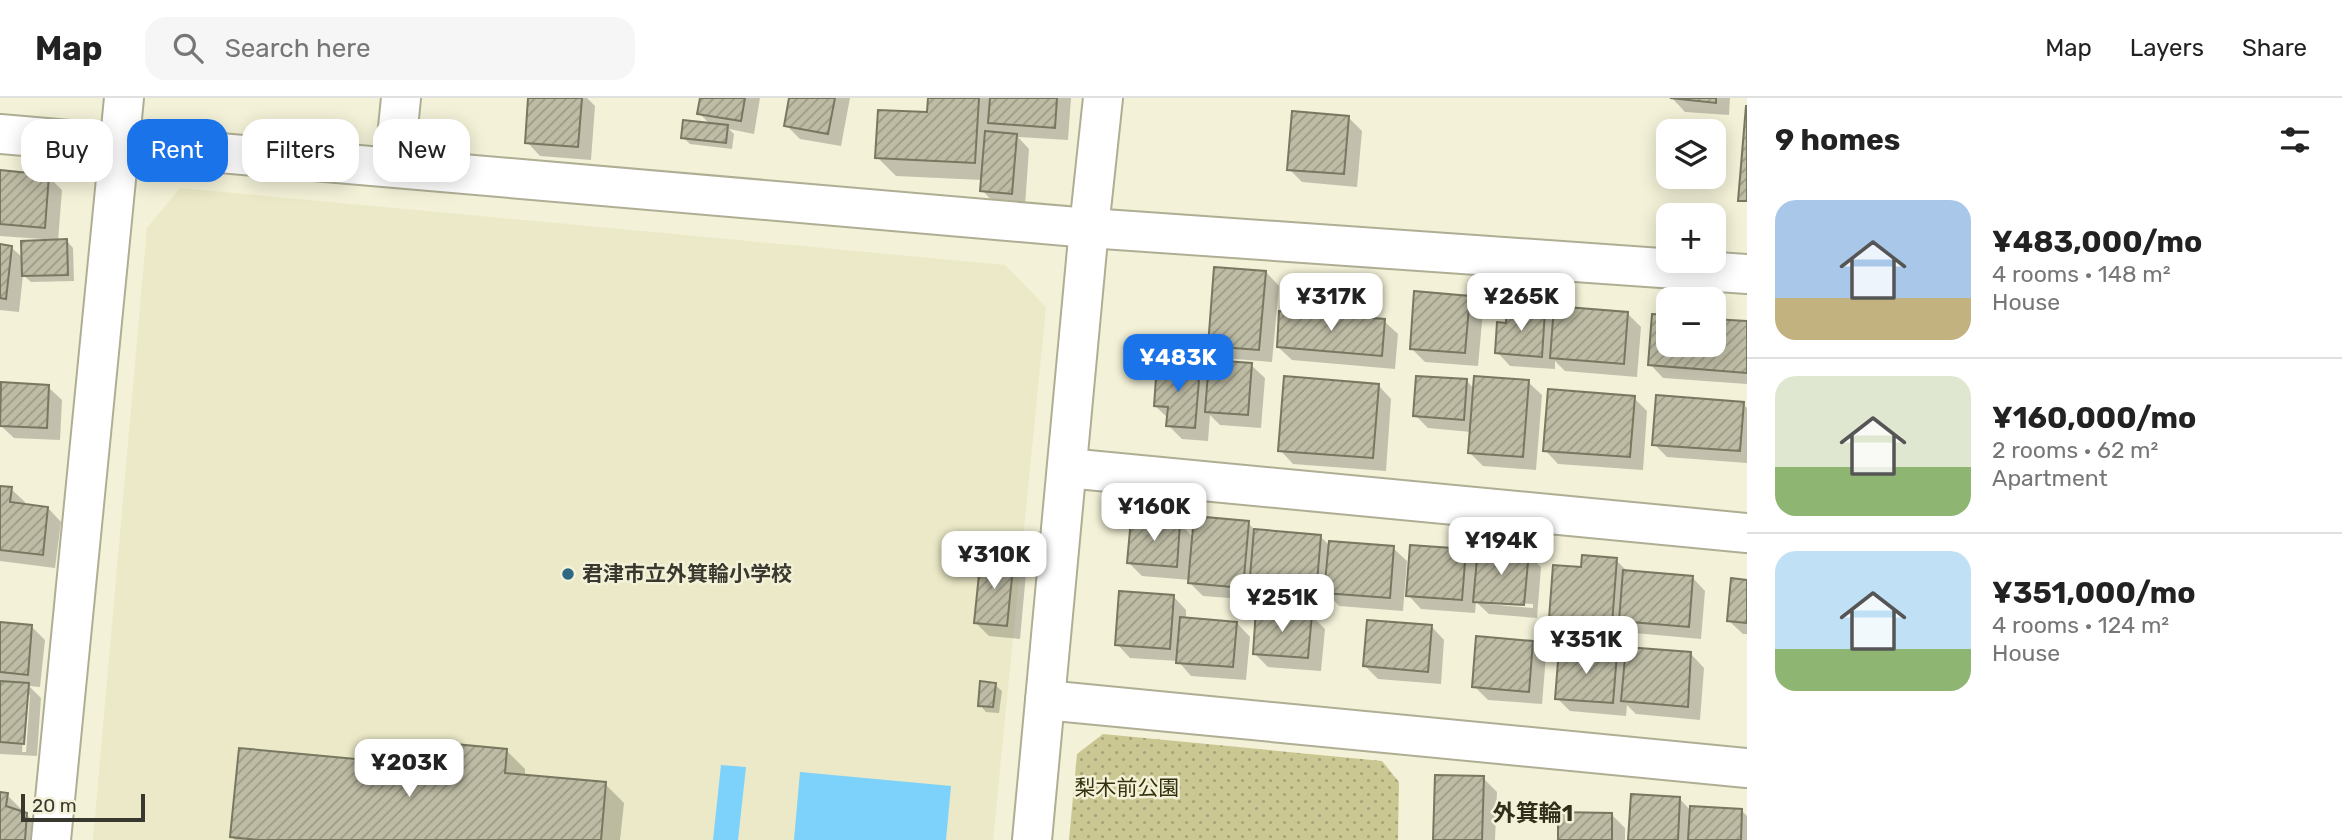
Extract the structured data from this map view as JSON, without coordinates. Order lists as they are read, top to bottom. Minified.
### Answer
{"districts":["外箕輪1"],"parks":["梨木前公園"],"places":["君津市立外箕輪小学校"],"scale_bar":"20 m","page":{"header":"Map","search":"Search here","nav":["Map","Layers","Share"],"heading":"9 homes","map_buttons":["+","−"],"chip":["Buy","Rent","Filters","New"],"list":[{"name":"¥483,000/mo","note":"4 rooms · 148 m² · House"},{"name":"¥160,000/mo","note":"2 rooms · 62 m² · Apartment"},{"name":"¥351,000/mo","note":"4 rooms · 124 m² · House"}],"price":["¥317K","¥265K","¥483K","¥160K","¥194K","¥310K","¥251K","¥351K","¥203K"],"scale":"20 m"}}
